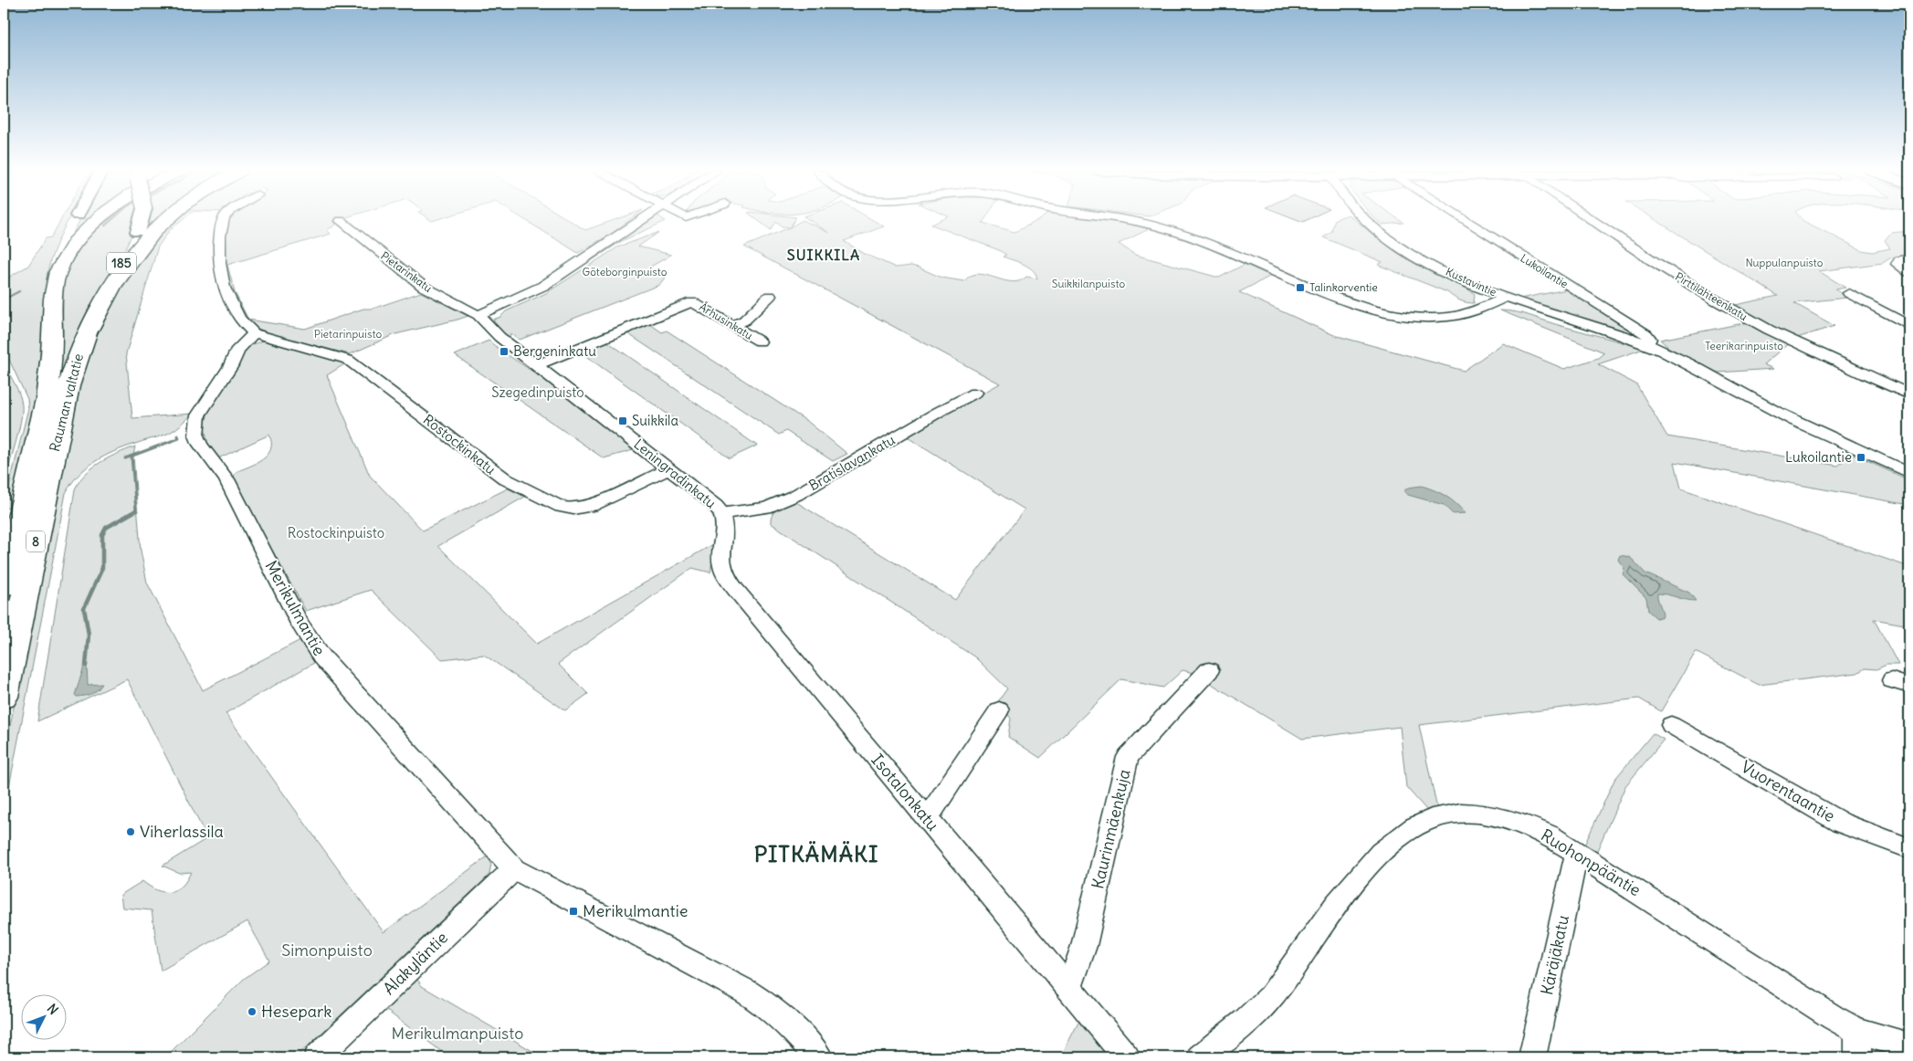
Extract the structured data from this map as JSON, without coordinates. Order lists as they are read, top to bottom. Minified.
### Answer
{"streets":{"highway":["185","Rauman valtatie","8"],"street":["Lukoilantie","Pietarinkatu","Kustavintie","Pirttilähteenkatu","Århusinkatu","Rostockinkatu","Bratislavankatu","Leningradinkatu","Merikulmantie","Vuorentaantie","Isotalonkatu","Kaurinmäenkuja","Ruohonpääntie","Käräjäkatu","Alakyläntie"]},"crossings":[["185","Rauman valtatie"],["Lukoilantie","Kustavintie"],["Pietarinkatu","Leningradinkatu"],["Århusinkatu","Leningradinkatu"],["Rostockinkatu","Leningradinkatu"],["Rostockinkatu","Merikulmantie"],["Bratislavankatu","Leningradinkatu"],["Bratislavankatu","Isotalonkatu"],["Leningradinkatu","Isotalonkatu"],["Merikulmantie","Alakyläntie"],["Isotalonkatu","Kaurinmäenkuja"],["Ruohonpääntie","Käräjäkatu"]],"districts":["SUIKKILA","PITKÄMÄKI"],"parks":["Nuppulanpuisto","Göteborginpuisto","Suikkilanpuisto","Pietarinpuisto","Teerikarinpuisto","Szegedinpuisto","Rostockinpuisto","Simonpuisto","Merikulmanpuisto"],"places":{"transit":["Talinkorventie","Bergeninkatu","Suikkila","Lukoilantie","Merikulmantie"],"other":["Viherlassila","Hesepark"]},"north":"top right"}
